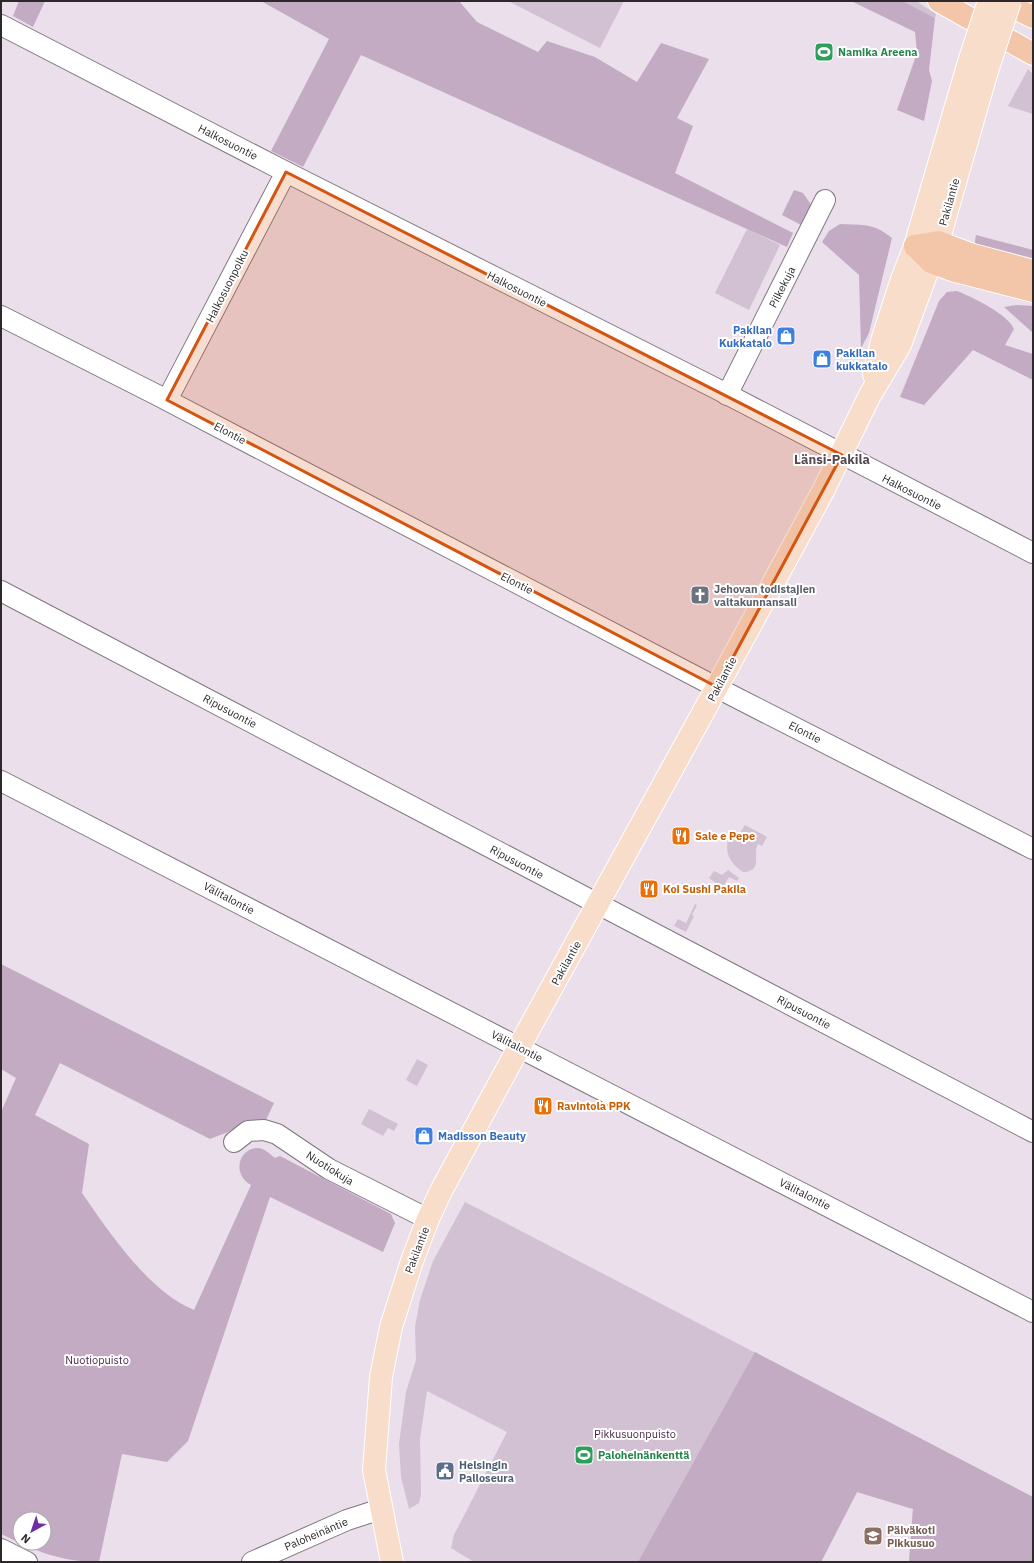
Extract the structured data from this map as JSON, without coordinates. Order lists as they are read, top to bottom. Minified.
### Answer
{"streets":{"main road":["Pakilantie"],"street":["Halkosuontie","Halkosuonpolku","Pilkekuja","Elontie","Ripusuontie","Välitalontie","Nuotiokuja","Paloheinäntie"]},"crossings":[["Halkosuontie","Pakilantie"],["Halkosuontie","Halkosuonpolku"],["Halkosuontie","Pilkekuja"],["Pakilantie","Elontie"],["Pakilantie","Ripusuontie"],["Pakilantie","Välitalontie"],["Pakilantie","Nuotiokuja"],["Pakilantie","Paloheinäntie"],["Halkosuonpolku","Elontie"]],"districts":["Länsi-Pakila"],"parks":["Nuotiopuisto","Pikkusuonpuisto"],"places":{"sports":["Namika Areena","Paloheinänkenttä"],"shop":["Pakilan Kukkatalo","Pakilan kukkatalo","Madisson Beauty"],"church":["Jehovan todistajien valtakunnansali"],"restaurant":["Sale e Pepe","Koi Sushi Pakila","Ravintola PPK"],"public building":["Helsingin Palloseura"],"school or university":["Päiväkoti Pikkusuo"]},"north":"bottom left"}
